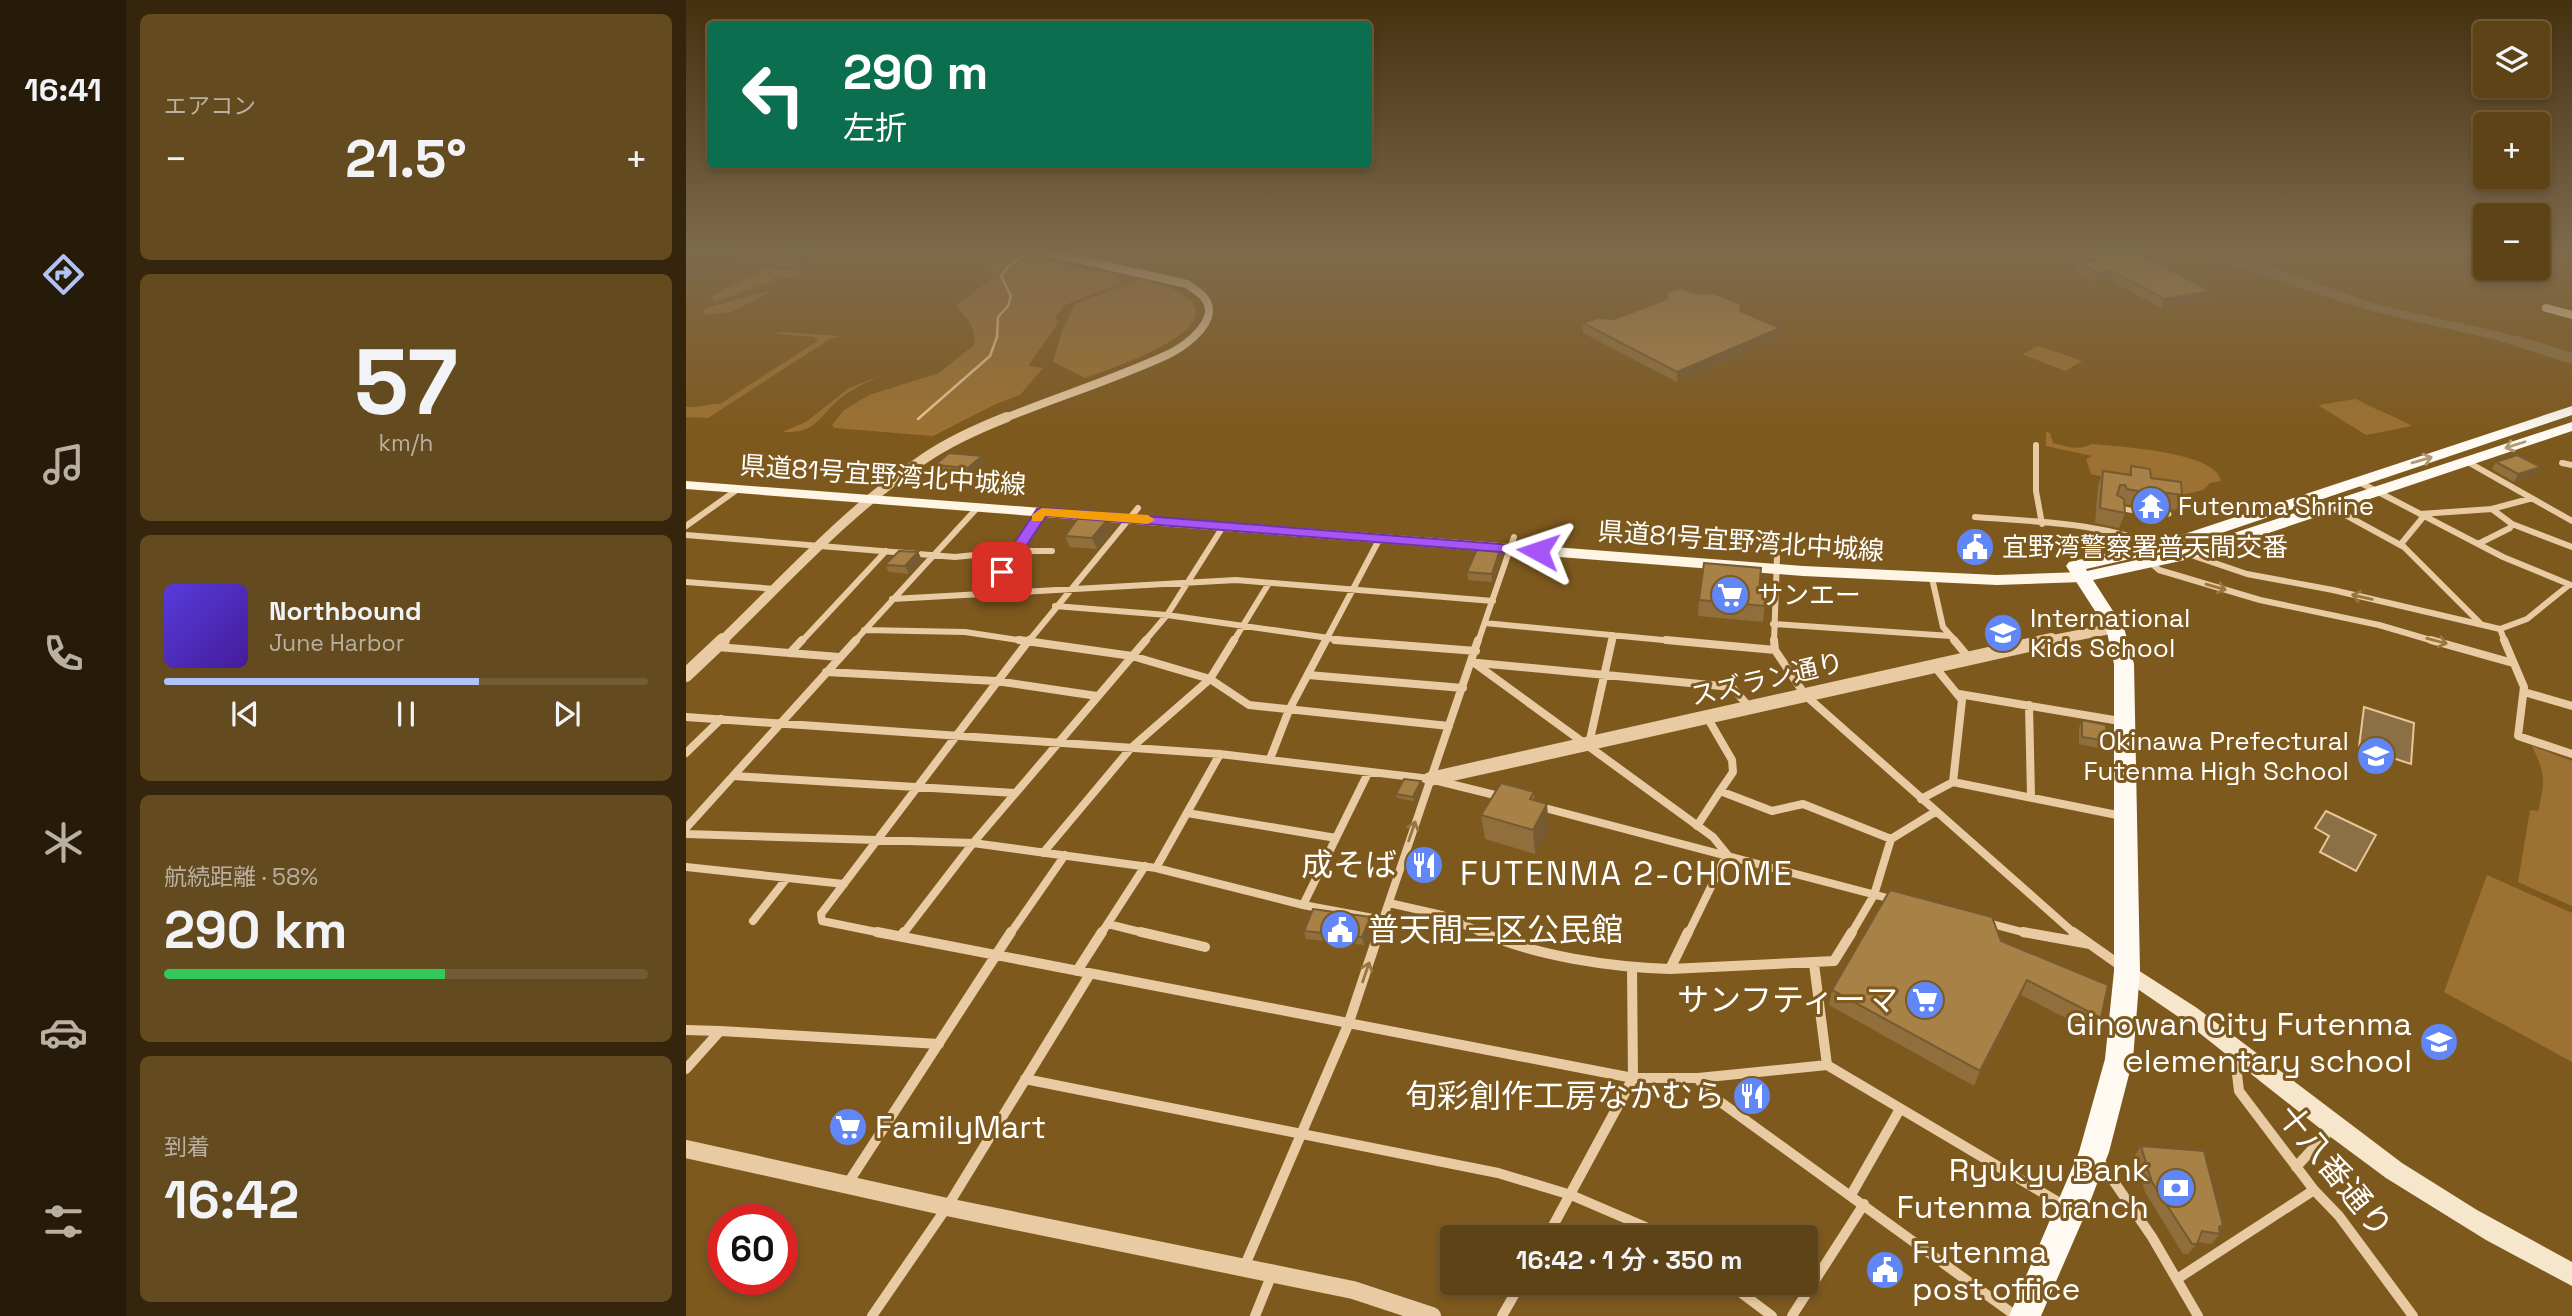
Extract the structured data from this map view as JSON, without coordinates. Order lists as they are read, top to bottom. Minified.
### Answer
{"streets":{"main road":["県道81号宜野湾北中城線"],"street":["スズラン通り","十八番通り"]},"districts":["FUTENMA 2-CHOME"],"places":{"temple":["Futenma Shrine"],"public building":["宜野湾警察署普天間交番","普天間三区公民館","Futenma post office"],"supermarket":["サンエー","サンフティーマ","FamilyMart"],"school or university":["International Kids School","Okinawa Prefectural Futenma High School","Ginowan City Futenma elementary school"],"restaurant":["成そば","旬彩創作工房なかむら"],"bank":["Ryukyu Bank Futenma branch"]},"page":{"tabs":"16:41","tile":["エアコン",["57","km/h"],["航続距離 · 58%","290 km"],["到着","16:42"]],"map_buttons":["+","−"],"turn":["290 m","左折"],"heat":["−","21.5°","+"],"song":["Northbound","June Harbor"],"limit":"60","trip":"16:42 · 1 分 · 350 m"}}
